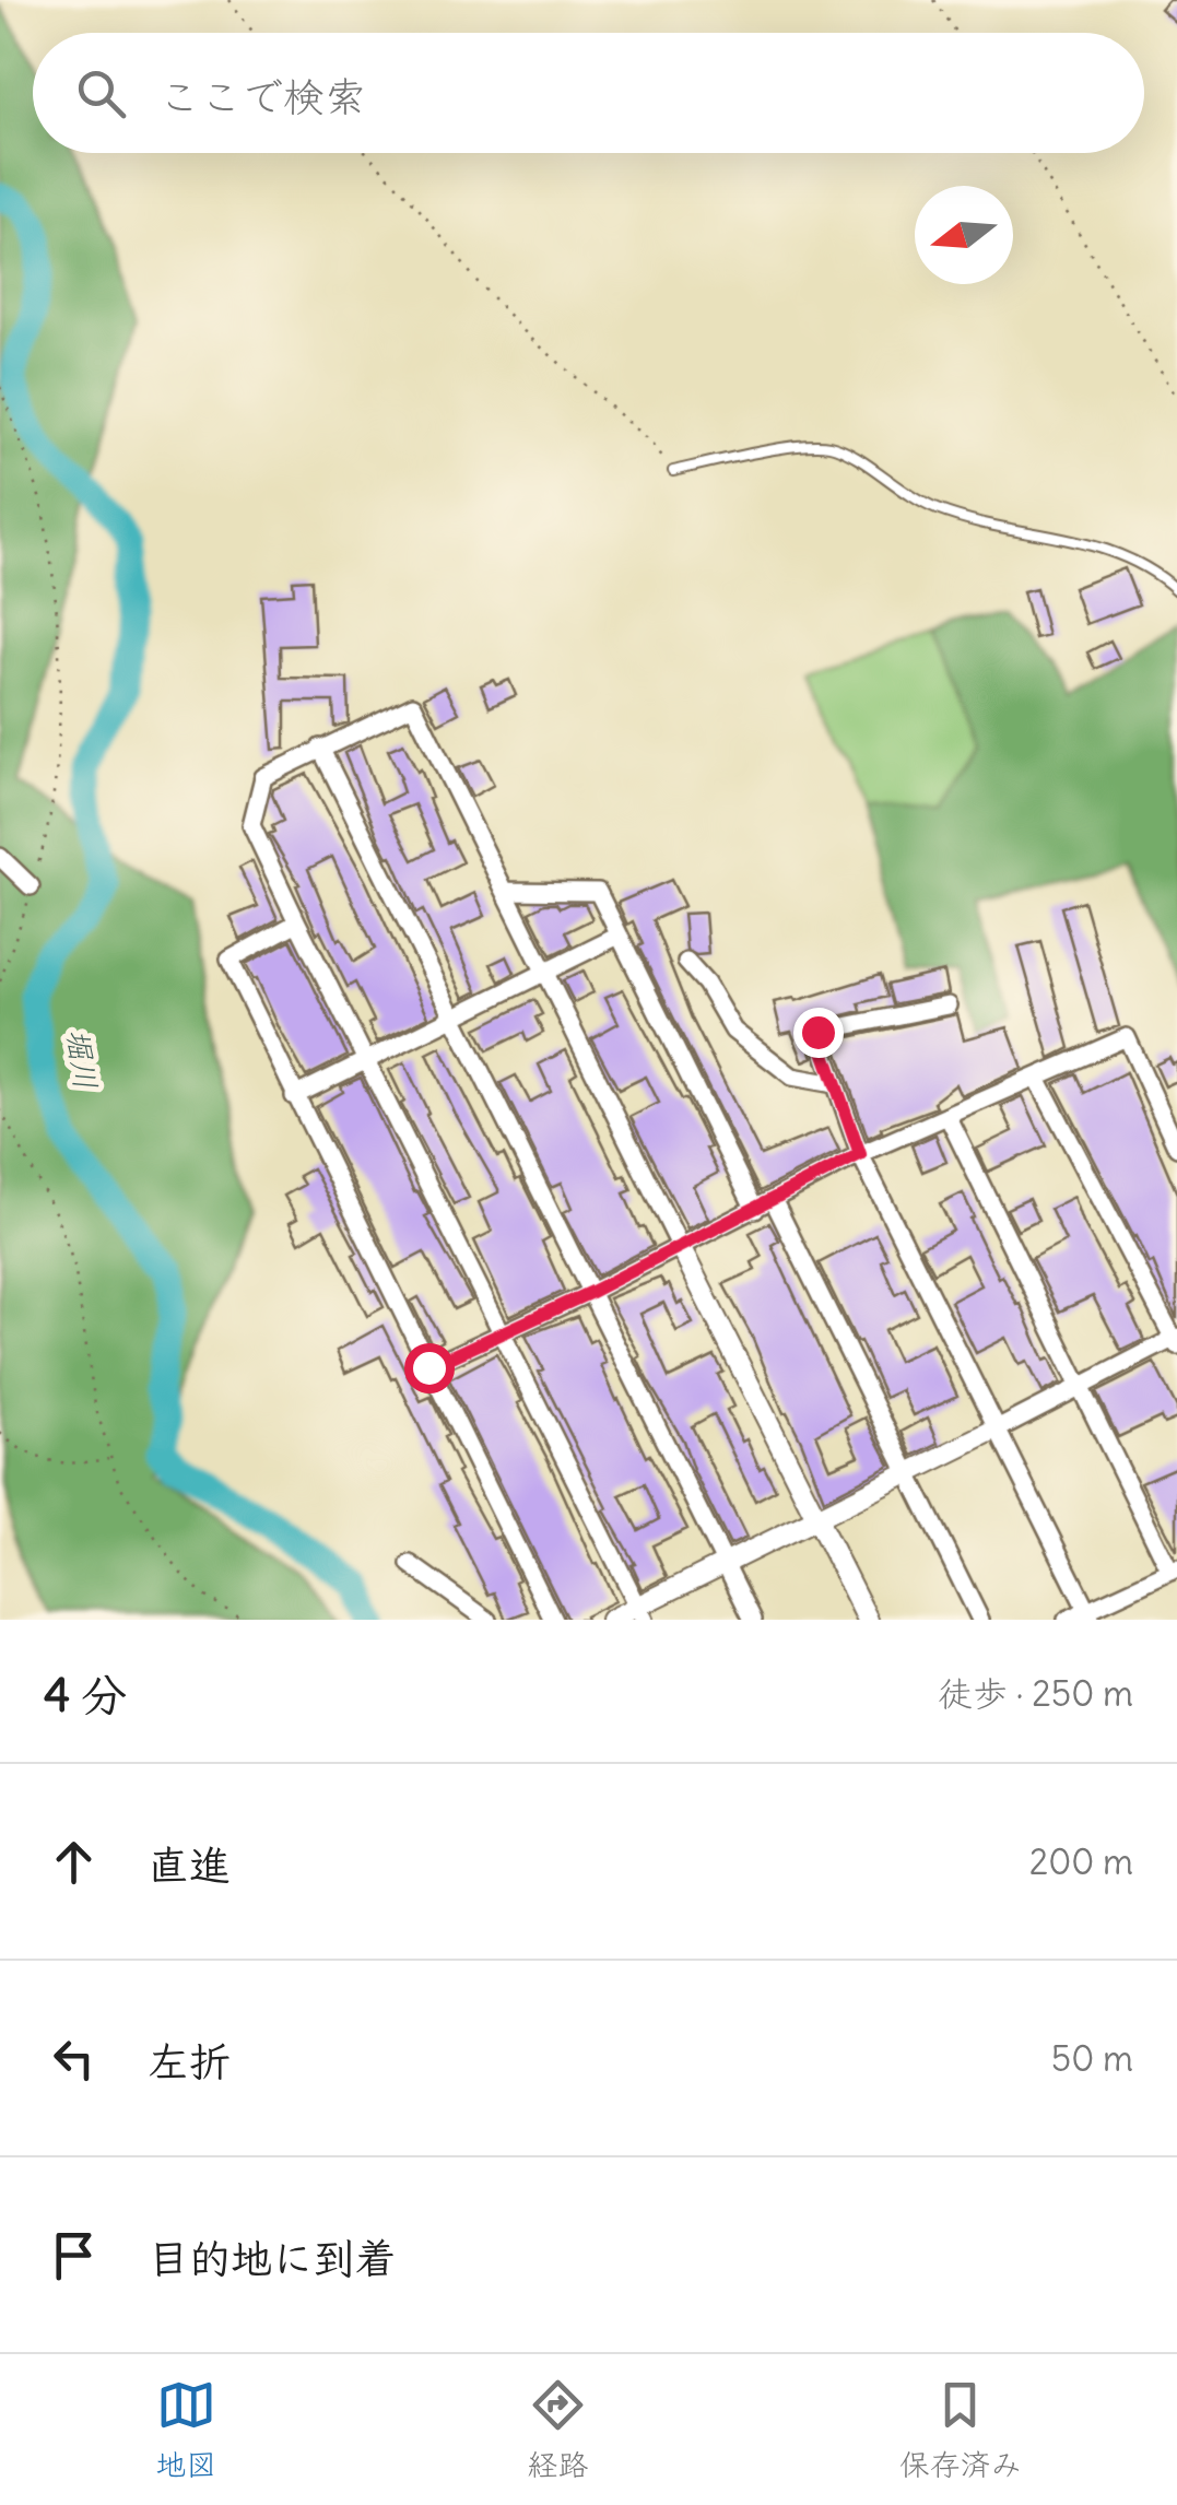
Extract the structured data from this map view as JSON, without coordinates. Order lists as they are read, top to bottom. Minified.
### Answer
{"water":["堀川"],"north":"left","page":{"search":"ここで検索","heading":["4 分","徒歩 · 250 m"],"list":[["直進","200 m"],["左折","50 m"],"目的地に到着"],"nav":["地図","経路","保存済み"]}}
